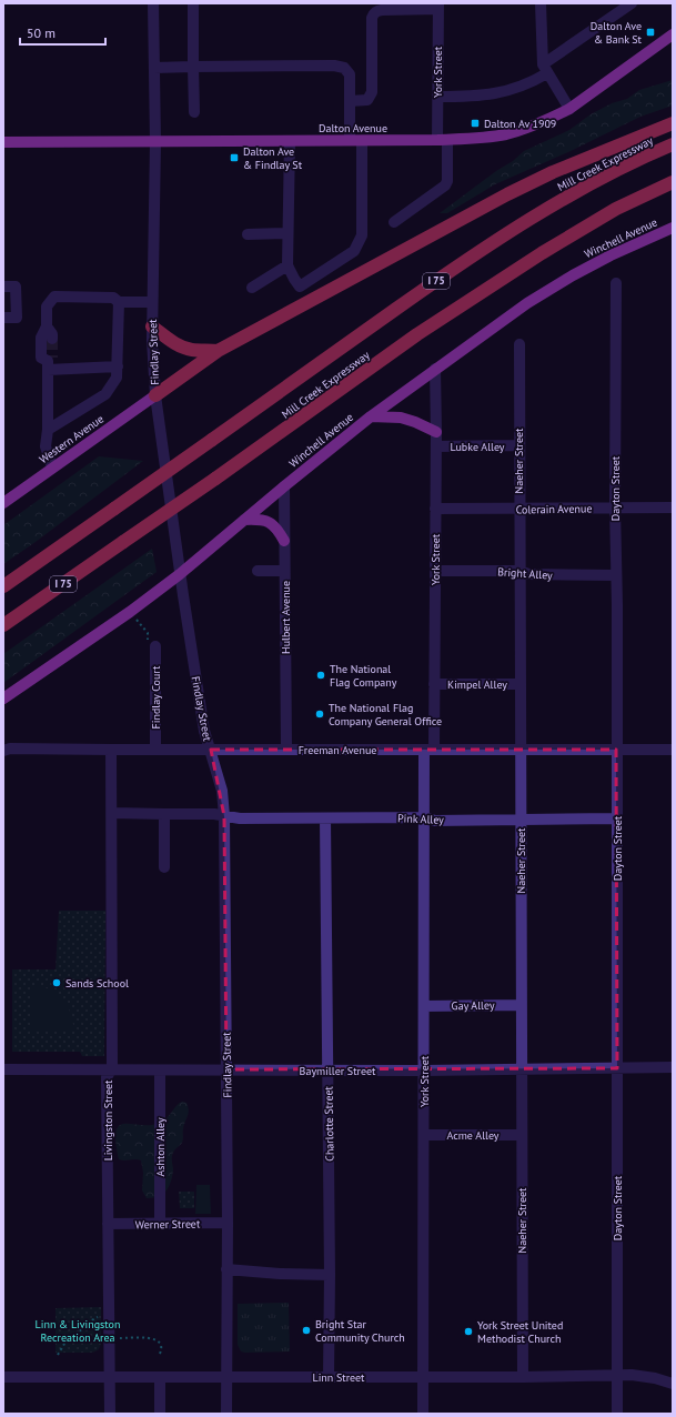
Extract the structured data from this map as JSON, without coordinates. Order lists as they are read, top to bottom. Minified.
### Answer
{"streets":{"highway":["Mill Creek Expressway","I 75"],"main road":["Dalton Avenue","Winchell Avenue","Western Avenue"],"street":["York Street","Findlay Street","Lubke Alley","Naeher Street","Dayton Street","Colerain Avenue","Bright Alley","Hulbert Avenue","Kimpel Alley","Findlay Court","Freeman Avenue","Pink Alley","Gay Alley","Baymiller Street","Livingston Street","Charlotte Street","Acme Alley","Ashton Alley","Werner Street","Linn Street"]},"crossings":[["York Street","Dalton Avenue"],["York Street","Winchell Avenue"],["York Street","Lubke Alley"],["York Street","Colerain Avenue"],["York Street","Bright Alley"],["York Street","Kimpel Alley"],["York Street","Freeman Avenue"],["York Street","Pink Alley"],["York Street","Gay Alley"],["York Street","Baymiller Street"],["York Street","Acme Alley"],["York Street","Linn Street"],["Dalton Avenue","Findlay Street"],["Winchell Avenue","Findlay Street"],["Winchell Avenue","Hulbert Avenue"],["Findlay Street","Western Avenue"],["Findlay Street","Freeman Avenue"],["Findlay Street","Pink Alley"],["Findlay Street","Baymiller Street"],["Findlay Street","Werner Street"],["Findlay Street","Linn Street"],["Lubke Alley","Naeher Street"],["Naeher Street","Colerain Avenue"],["Naeher Street","Bright Alley"],["Naeher Street","Kimpel Alley"],["Naeher Street","Freeman Avenue"],["Naeher Street","Pink Alley"],["Naeher Street","Gay Alley"],["Naeher Street","Baymiller Street"],["Naeher Street","Acme Alley"],["Naeher Street","Linn Street"],["Dayton Street","Colerain Avenue"],["Dayton Street","Bright Alley"],["Dayton Street","Freeman Avenue"],["Dayton Street","Pink Alley"],["Dayton Street","Baymiller Street"],["Dayton Street","Linn Street"],["Hulbert Avenue","Freeman Avenue"],["Findlay Court","Freeman Avenue"],["Freeman Avenue","Livingston Street"],["Pink Alley","Livingston Street"],["Pink Alley","Charlotte Street"],["Baymiller Street","Livingston Street"],["Baymiller Street","Charlotte Street"],["Baymiller Street","Ashton Alley"],["Livingston Street","Werner Street"],["Livingston Street","Linn Street"],["Charlotte Street","Linn Street"],["Ashton Alley","Werner Street"]],"parks":["Linn & Livingston Recreation Area"],"places":{"transit":["Dalton Ave & Bank St","Dalton Av 1909","Dalton Ave & Findlay St"],"other":["The National Flag Company","The National Flag Company General Office","Sands School","Bright Star Community Church","York Street United Methodist Church"]},"scale_bar":"50 m"}
